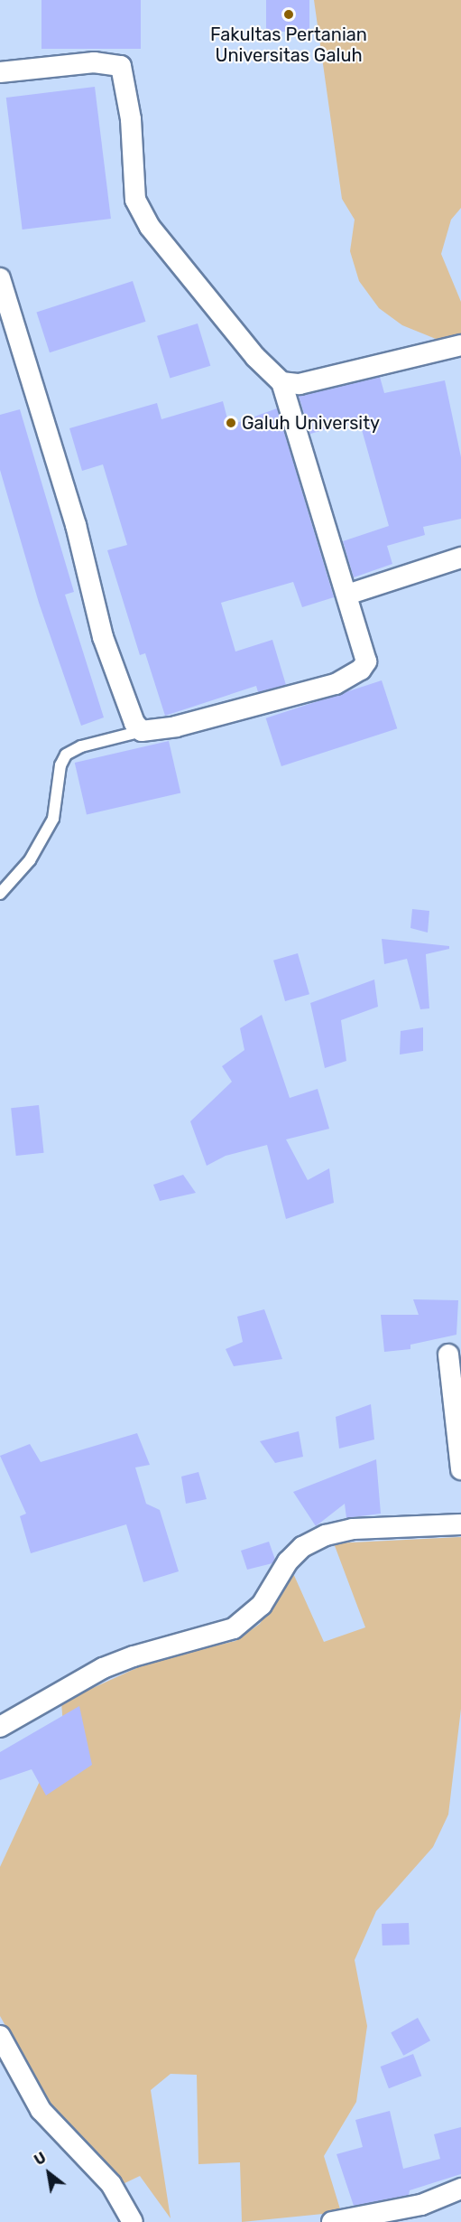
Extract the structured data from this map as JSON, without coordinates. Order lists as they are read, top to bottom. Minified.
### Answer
{"places":["Fakultas Pertanian Universitas Galuh","Galuh University"],"north":"top left"}
